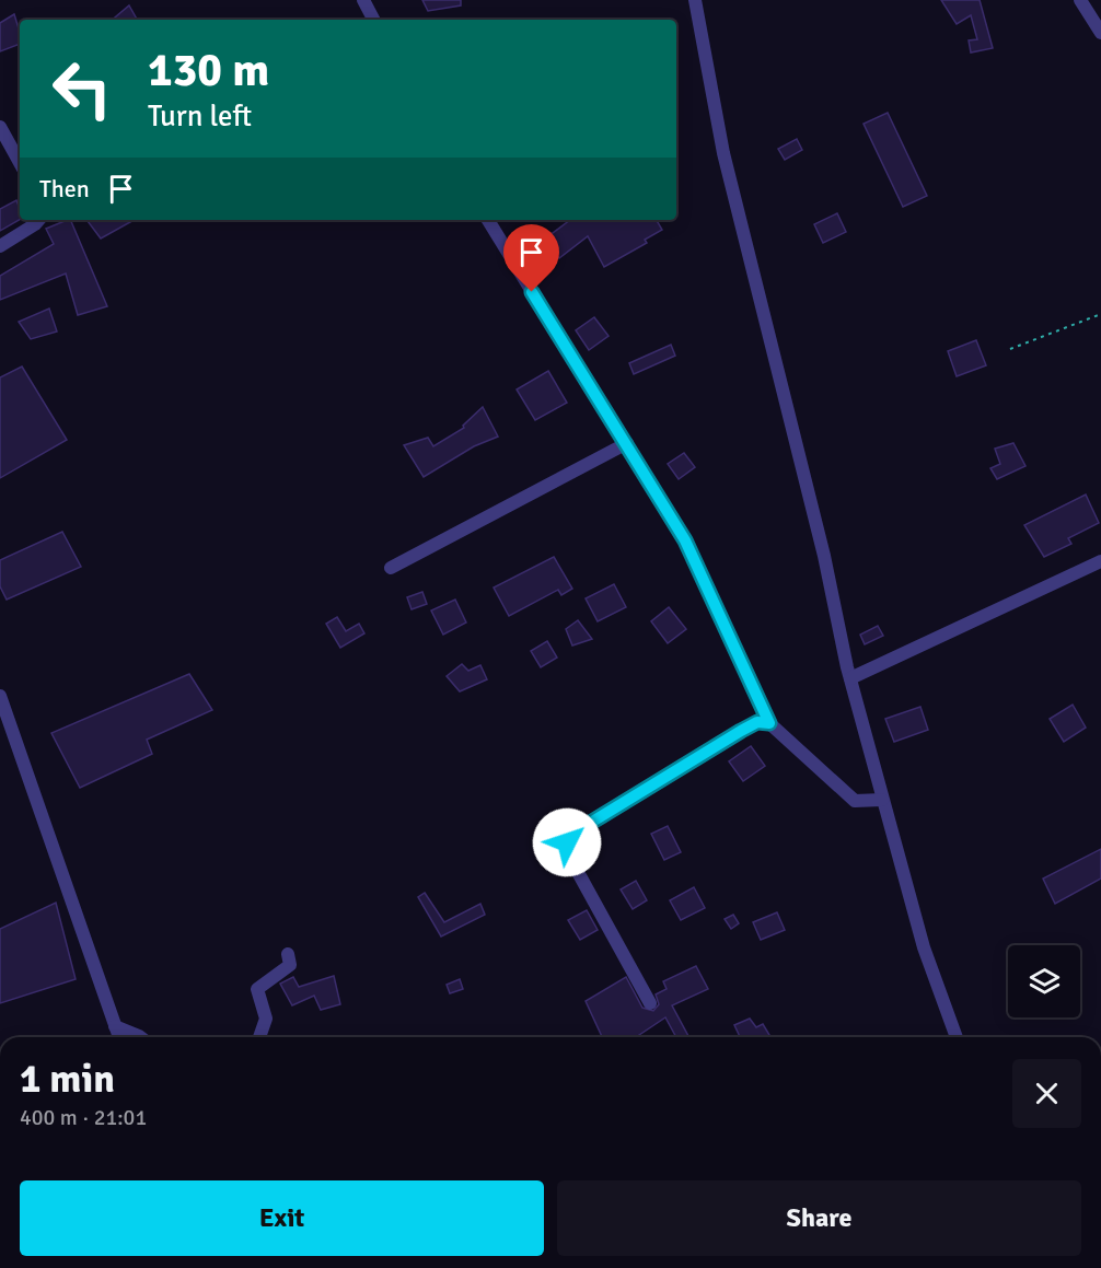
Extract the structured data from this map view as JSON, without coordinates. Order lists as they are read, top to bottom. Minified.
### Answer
{"page":{"turn":["130 m","Turn left"],"then":"Then","heading":["1 min","400 m · 21:01"],"buttons":["Exit","Share"]}}
